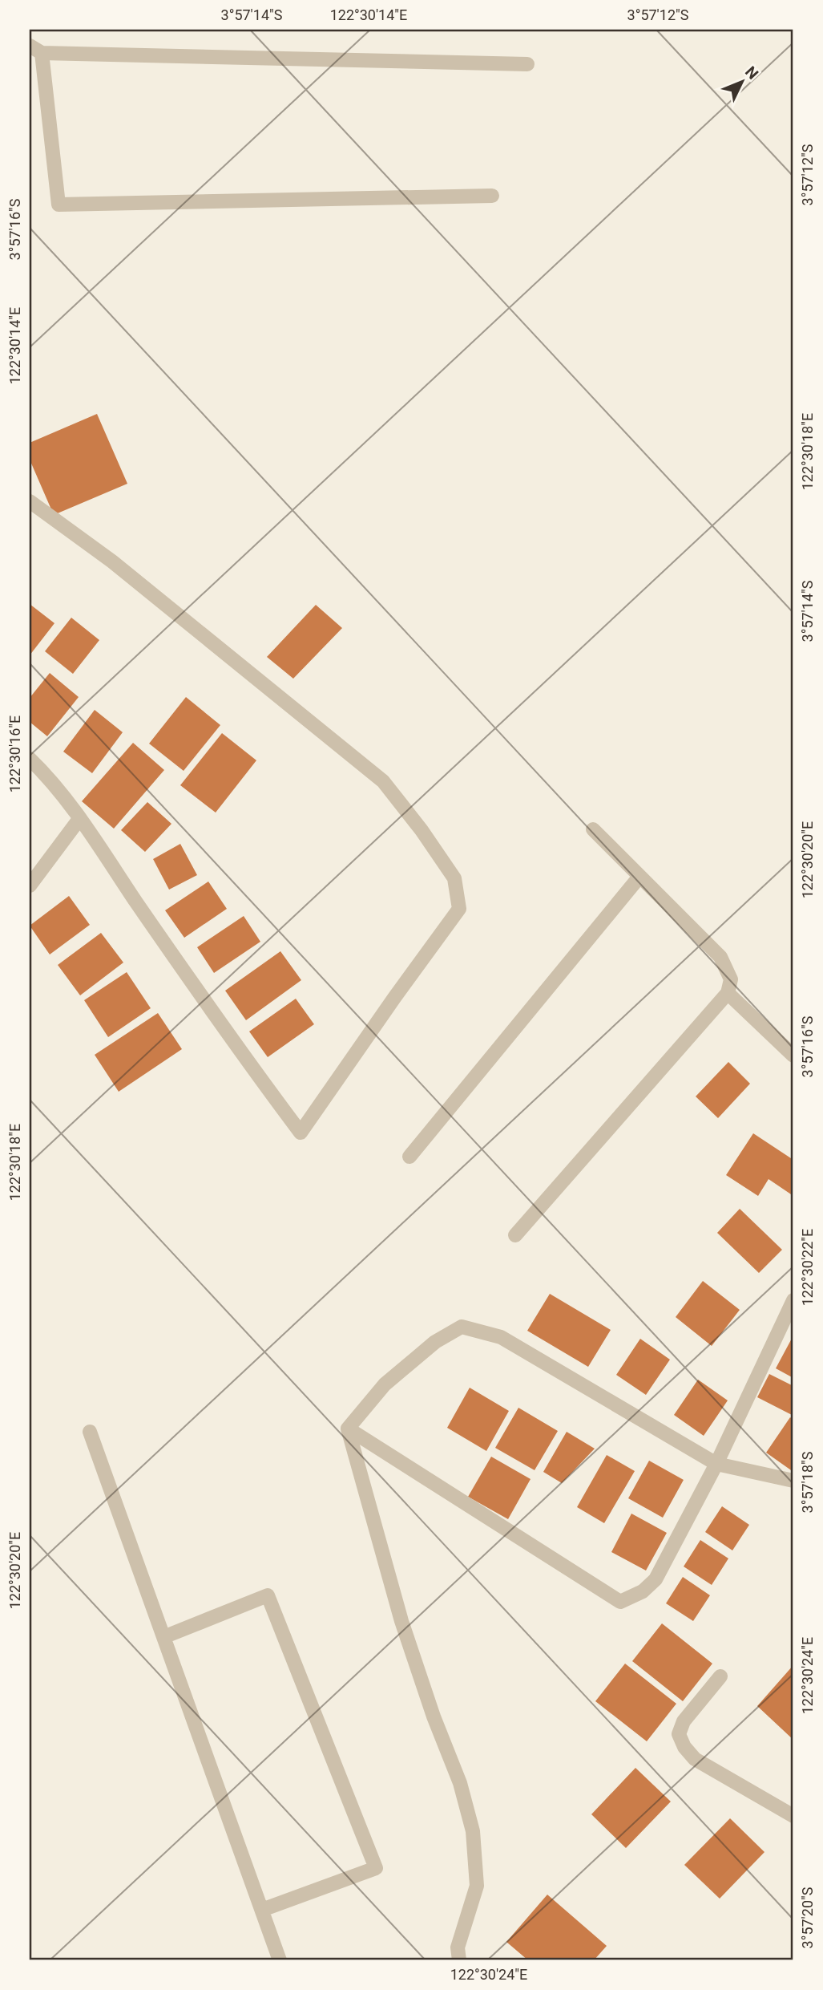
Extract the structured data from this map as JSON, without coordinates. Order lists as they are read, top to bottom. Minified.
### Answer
{"north":"top right","coordinates":["3°57'14\"S","122°30'14\"E","3°57'12\"S","3°57'16\"S","122°30'18\"E","122°30'16\"E","122°30'20\"E","122°30'22\"E","3°57'18\"S","122°30'24\"E","3°57'20\"S"]}
